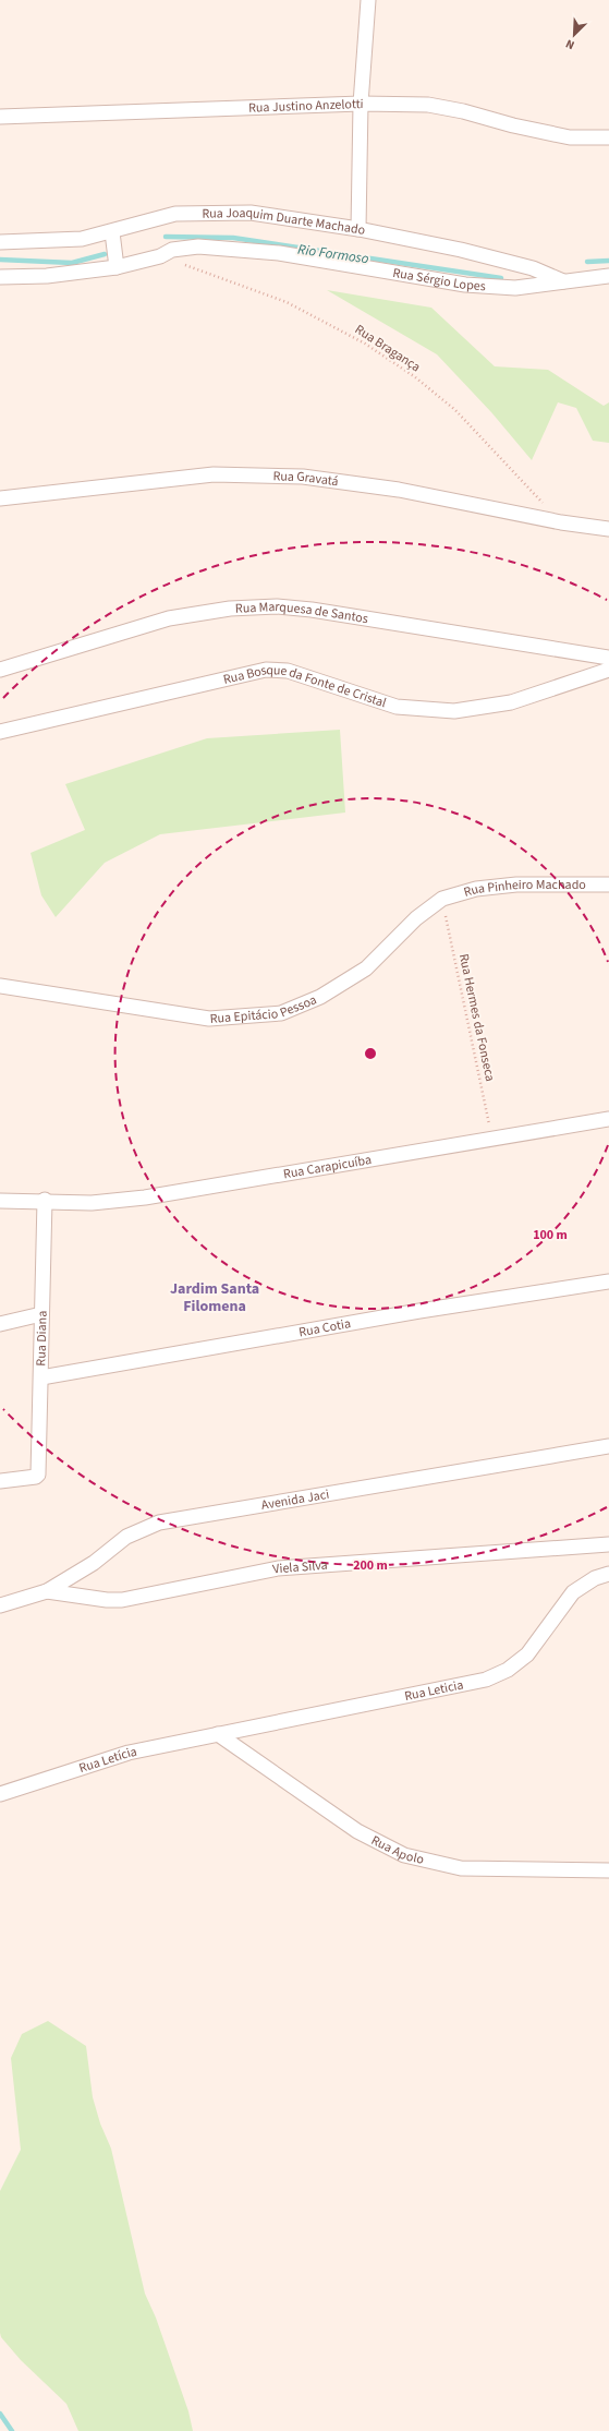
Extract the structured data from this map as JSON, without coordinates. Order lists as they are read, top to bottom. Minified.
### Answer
{"streets":{"street":["Rua Justino Anzelotti","Rua Joaquim Duarte Machado","Rua Sérgio Lopes","Rua Gravatá","Rua Marquesa de Santos","Rua Bosque da Fonte de Cristal","Rua Pinheiro Machado","Rua Epitácio Pessoa","Rua Carapicuíba","Rua Cotia","Rua Diana","Avenida Jaci","Viela Silva","Rua Leticia","Rua Letícia","Rua Apolo"],"path":["Rua Bragança","Rua Hermes da Fonseca"]},"crossings":[["Rua Joaquim Duarte Machado","Rua Sérgio Lopes"],["Rua Pinheiro Machado","Rua Epitácio Pessoa"],["Rua Pinheiro Machado","Rua Hermes da Fonseca"],["Rua Epitácio Pessoa","Rua Hermes da Fonseca"],["Rua Hermes da Fonseca","Rua Carapicuíba"],["Rua Carapicuíba","Rua Diana"],["Rua Cotia","Rua Diana"],["Avenida Jaci","Viela Silva"],["Rua Leticia","Rua Letícia"],["Rua Leticia","Rua Apolo"],["Rua Letícia","Rua Apolo"]],"districts":["Jardim Santa Filomena"],"water":["Rio Formoso"],"north":"bottom left","rings":["100 m","200 m"]}
